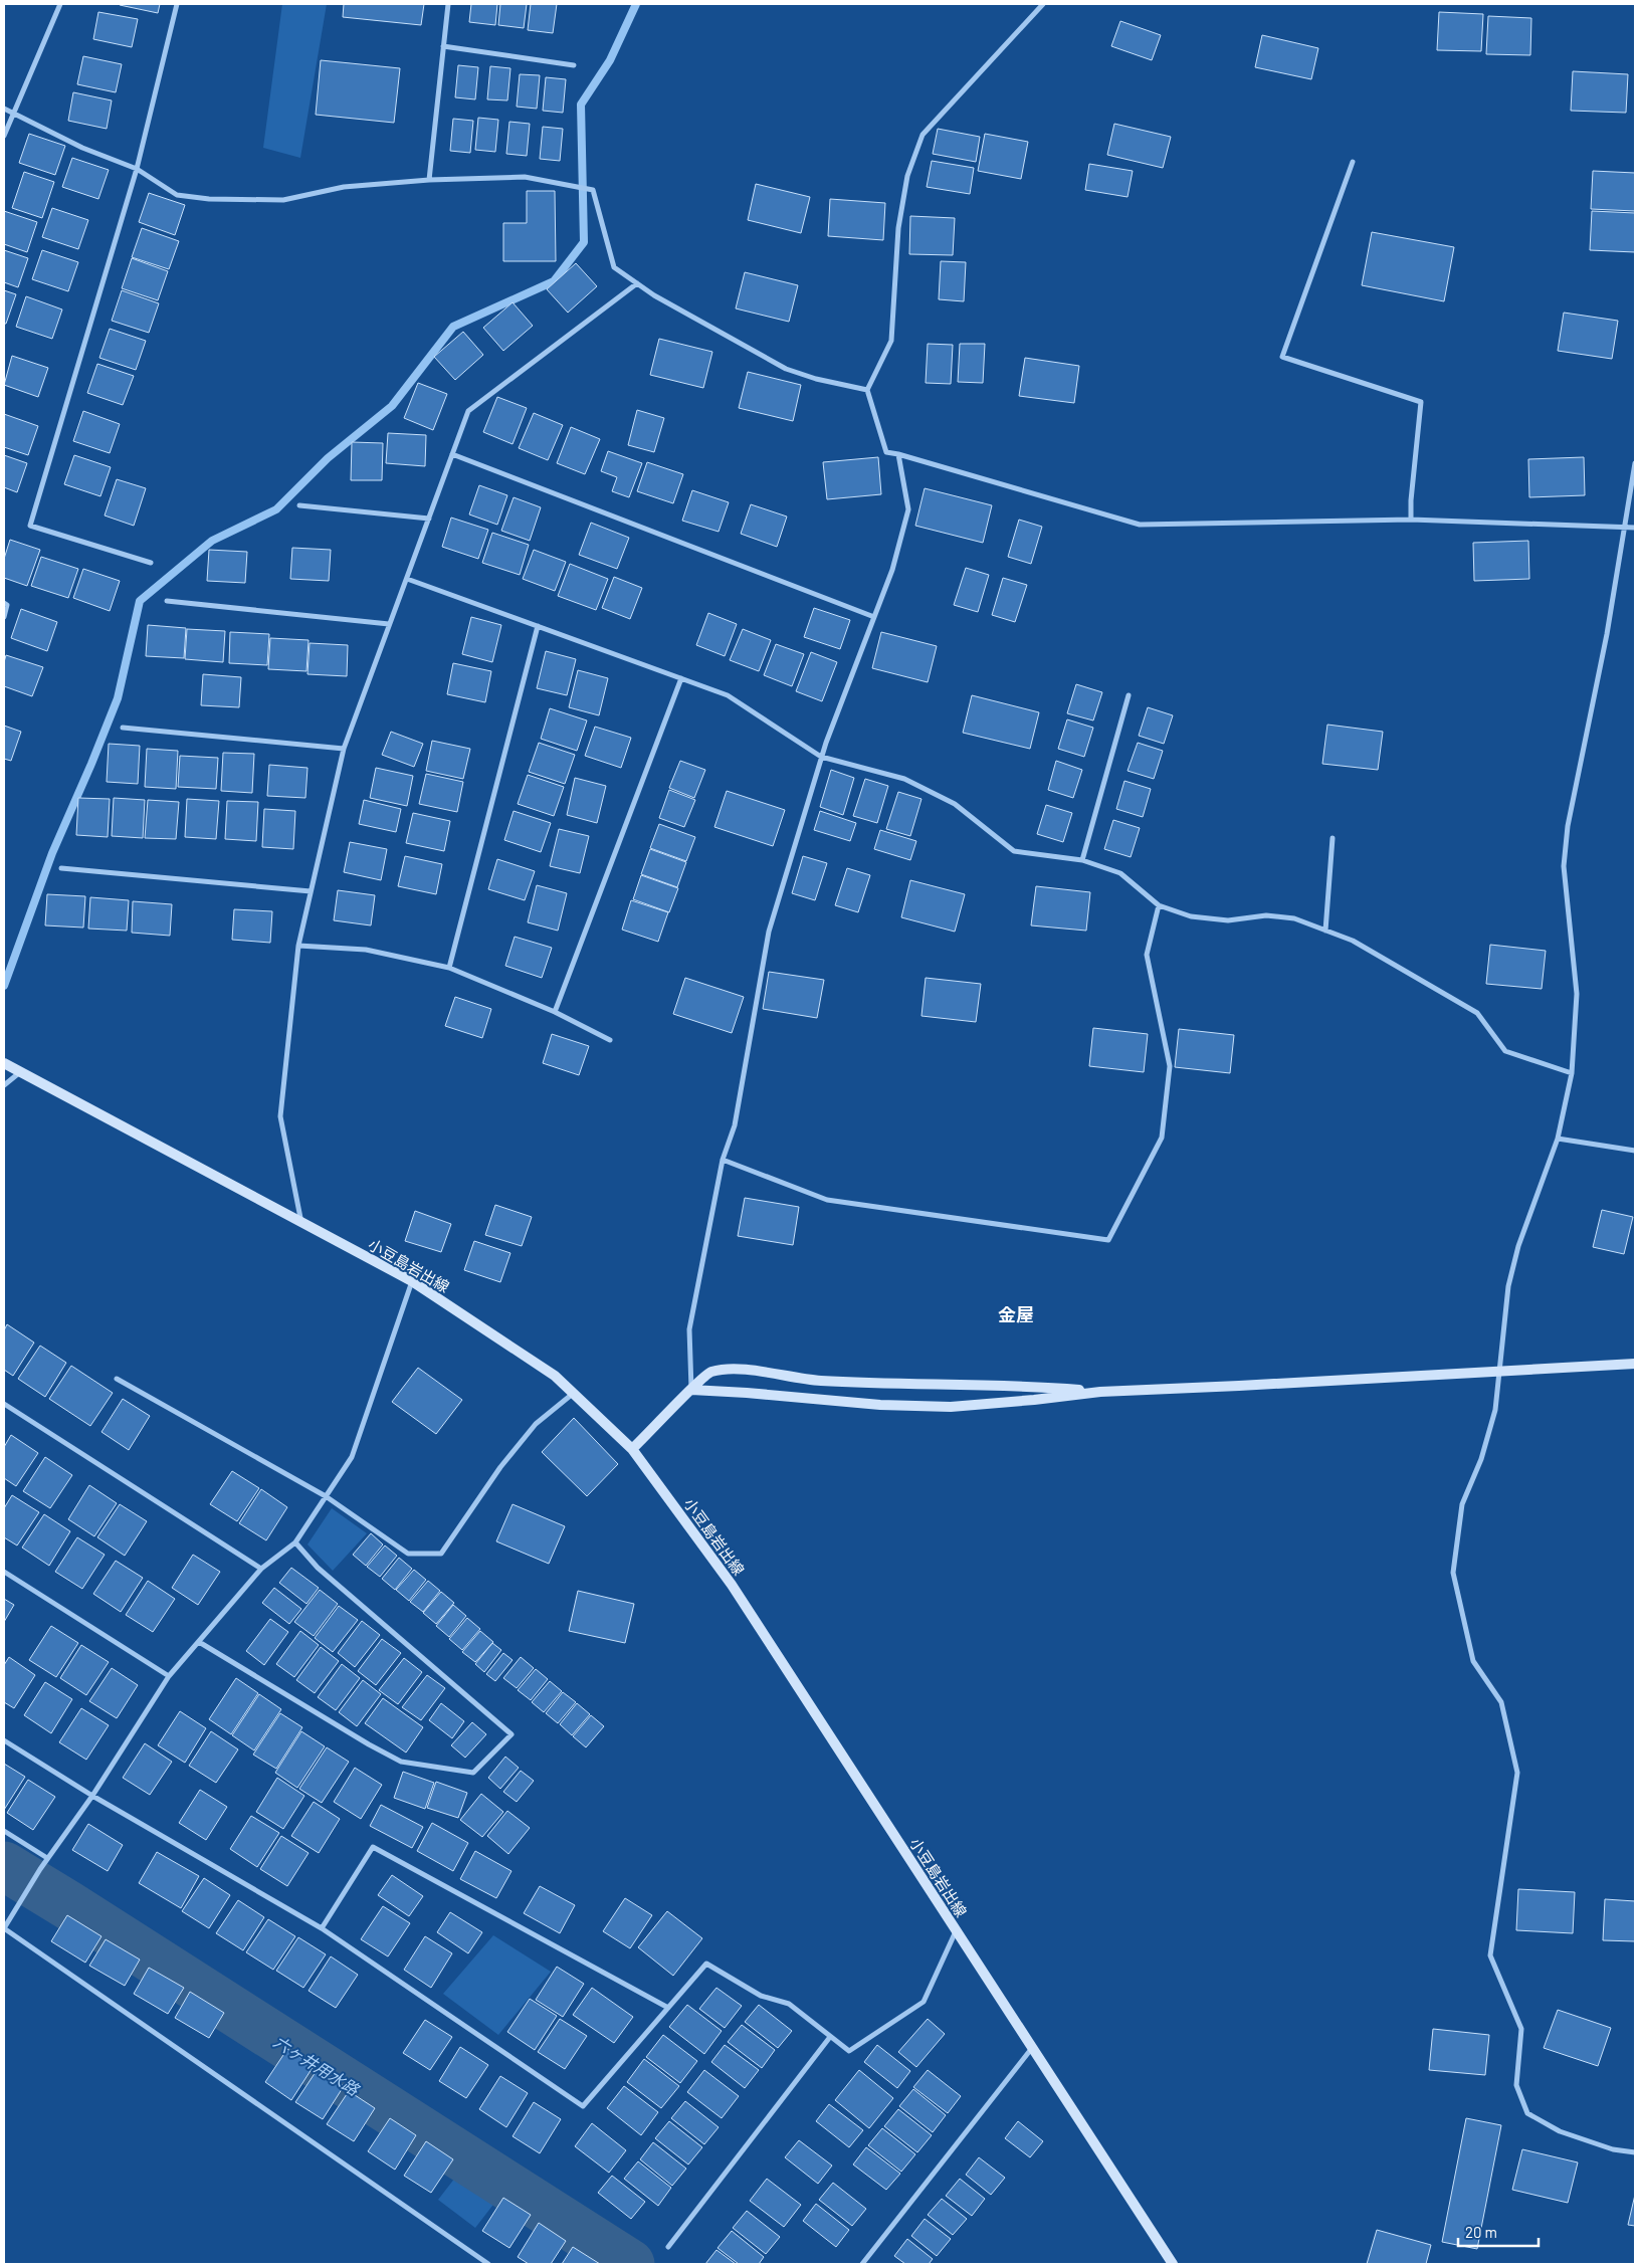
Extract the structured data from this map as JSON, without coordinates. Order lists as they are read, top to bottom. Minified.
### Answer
{"streets":{"main road":["小豆島岩出線"]},"districts":["金屋"],"water":["六ヶ井用水路"],"scale_bar":"20 m"}
